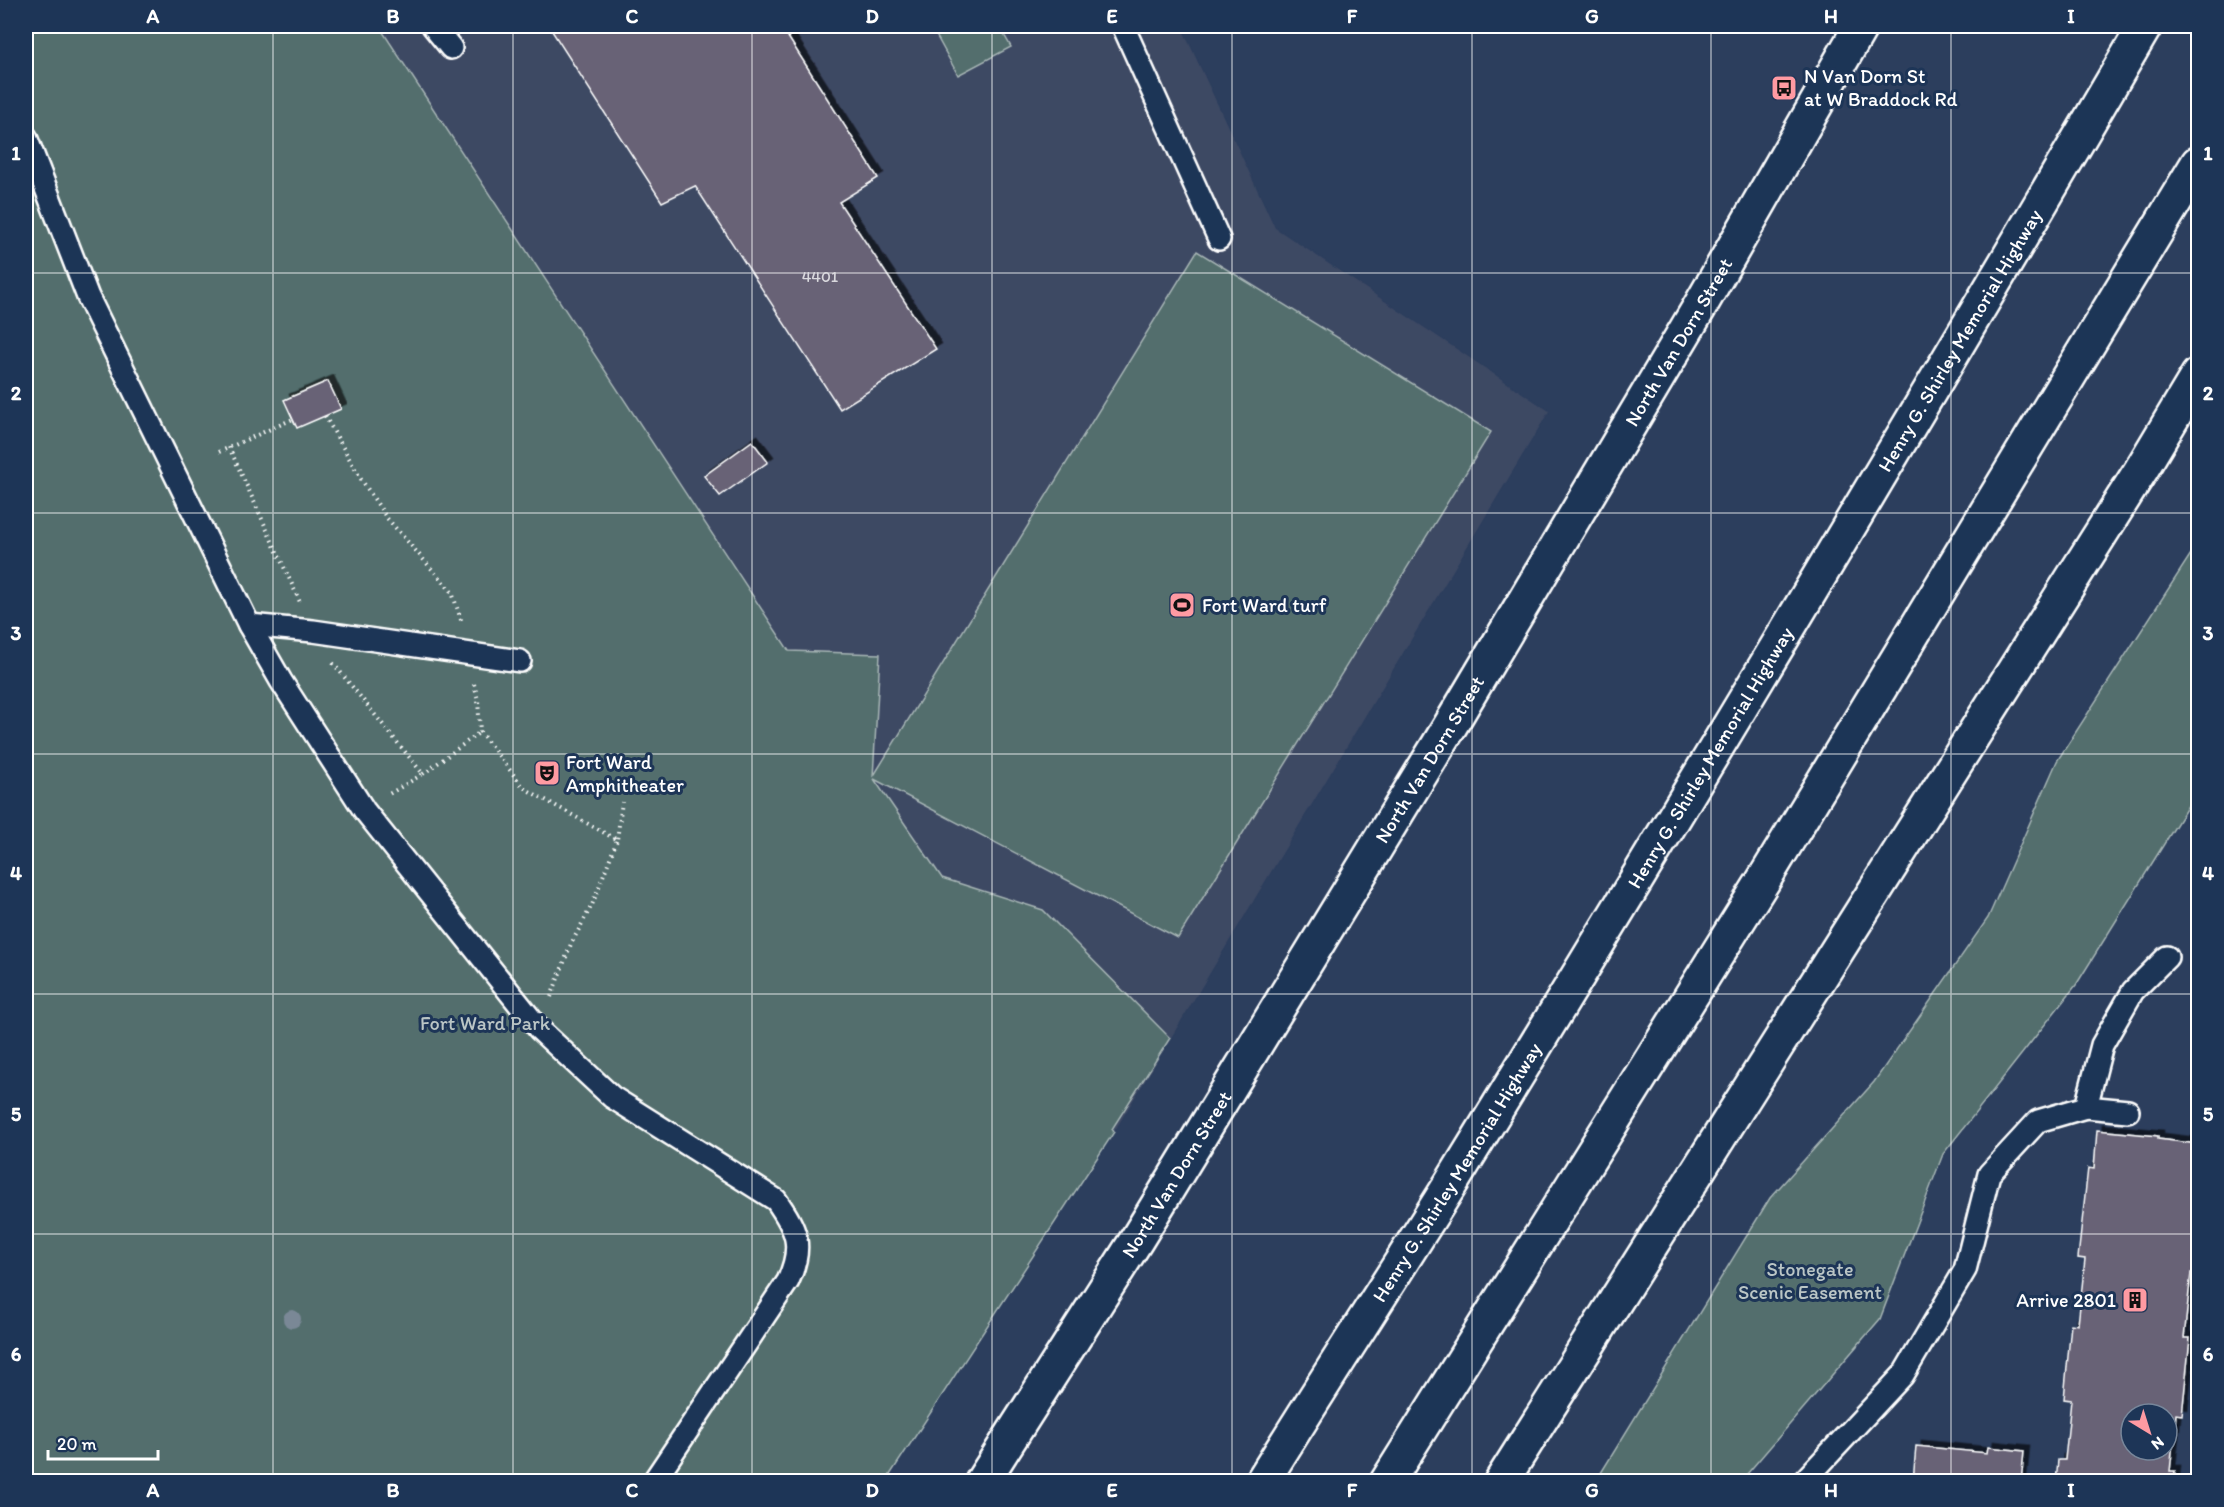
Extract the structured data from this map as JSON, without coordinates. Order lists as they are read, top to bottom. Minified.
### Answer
{"streets":{"main road":["Henry G. Shirley Memorial Highway","North Van Dorn Street"]},"parks":["Fort Ward Park","Stonegate Scenic Easement"],"places":{"bus stop":["N Van Dorn St at W Braddock Rd"],"sports":["Fort Ward turf"],"theatre":["Fort Ward Amphitheater"],"building":["Arrive 2801"]},"house_numbers":["4401"],"scale_bar":"20 m","north":"bottom right","grid":{"columns":["A","B","C","D","E","F","G","H","I"],"rows":["1","2","3","4","5","6"]}}
